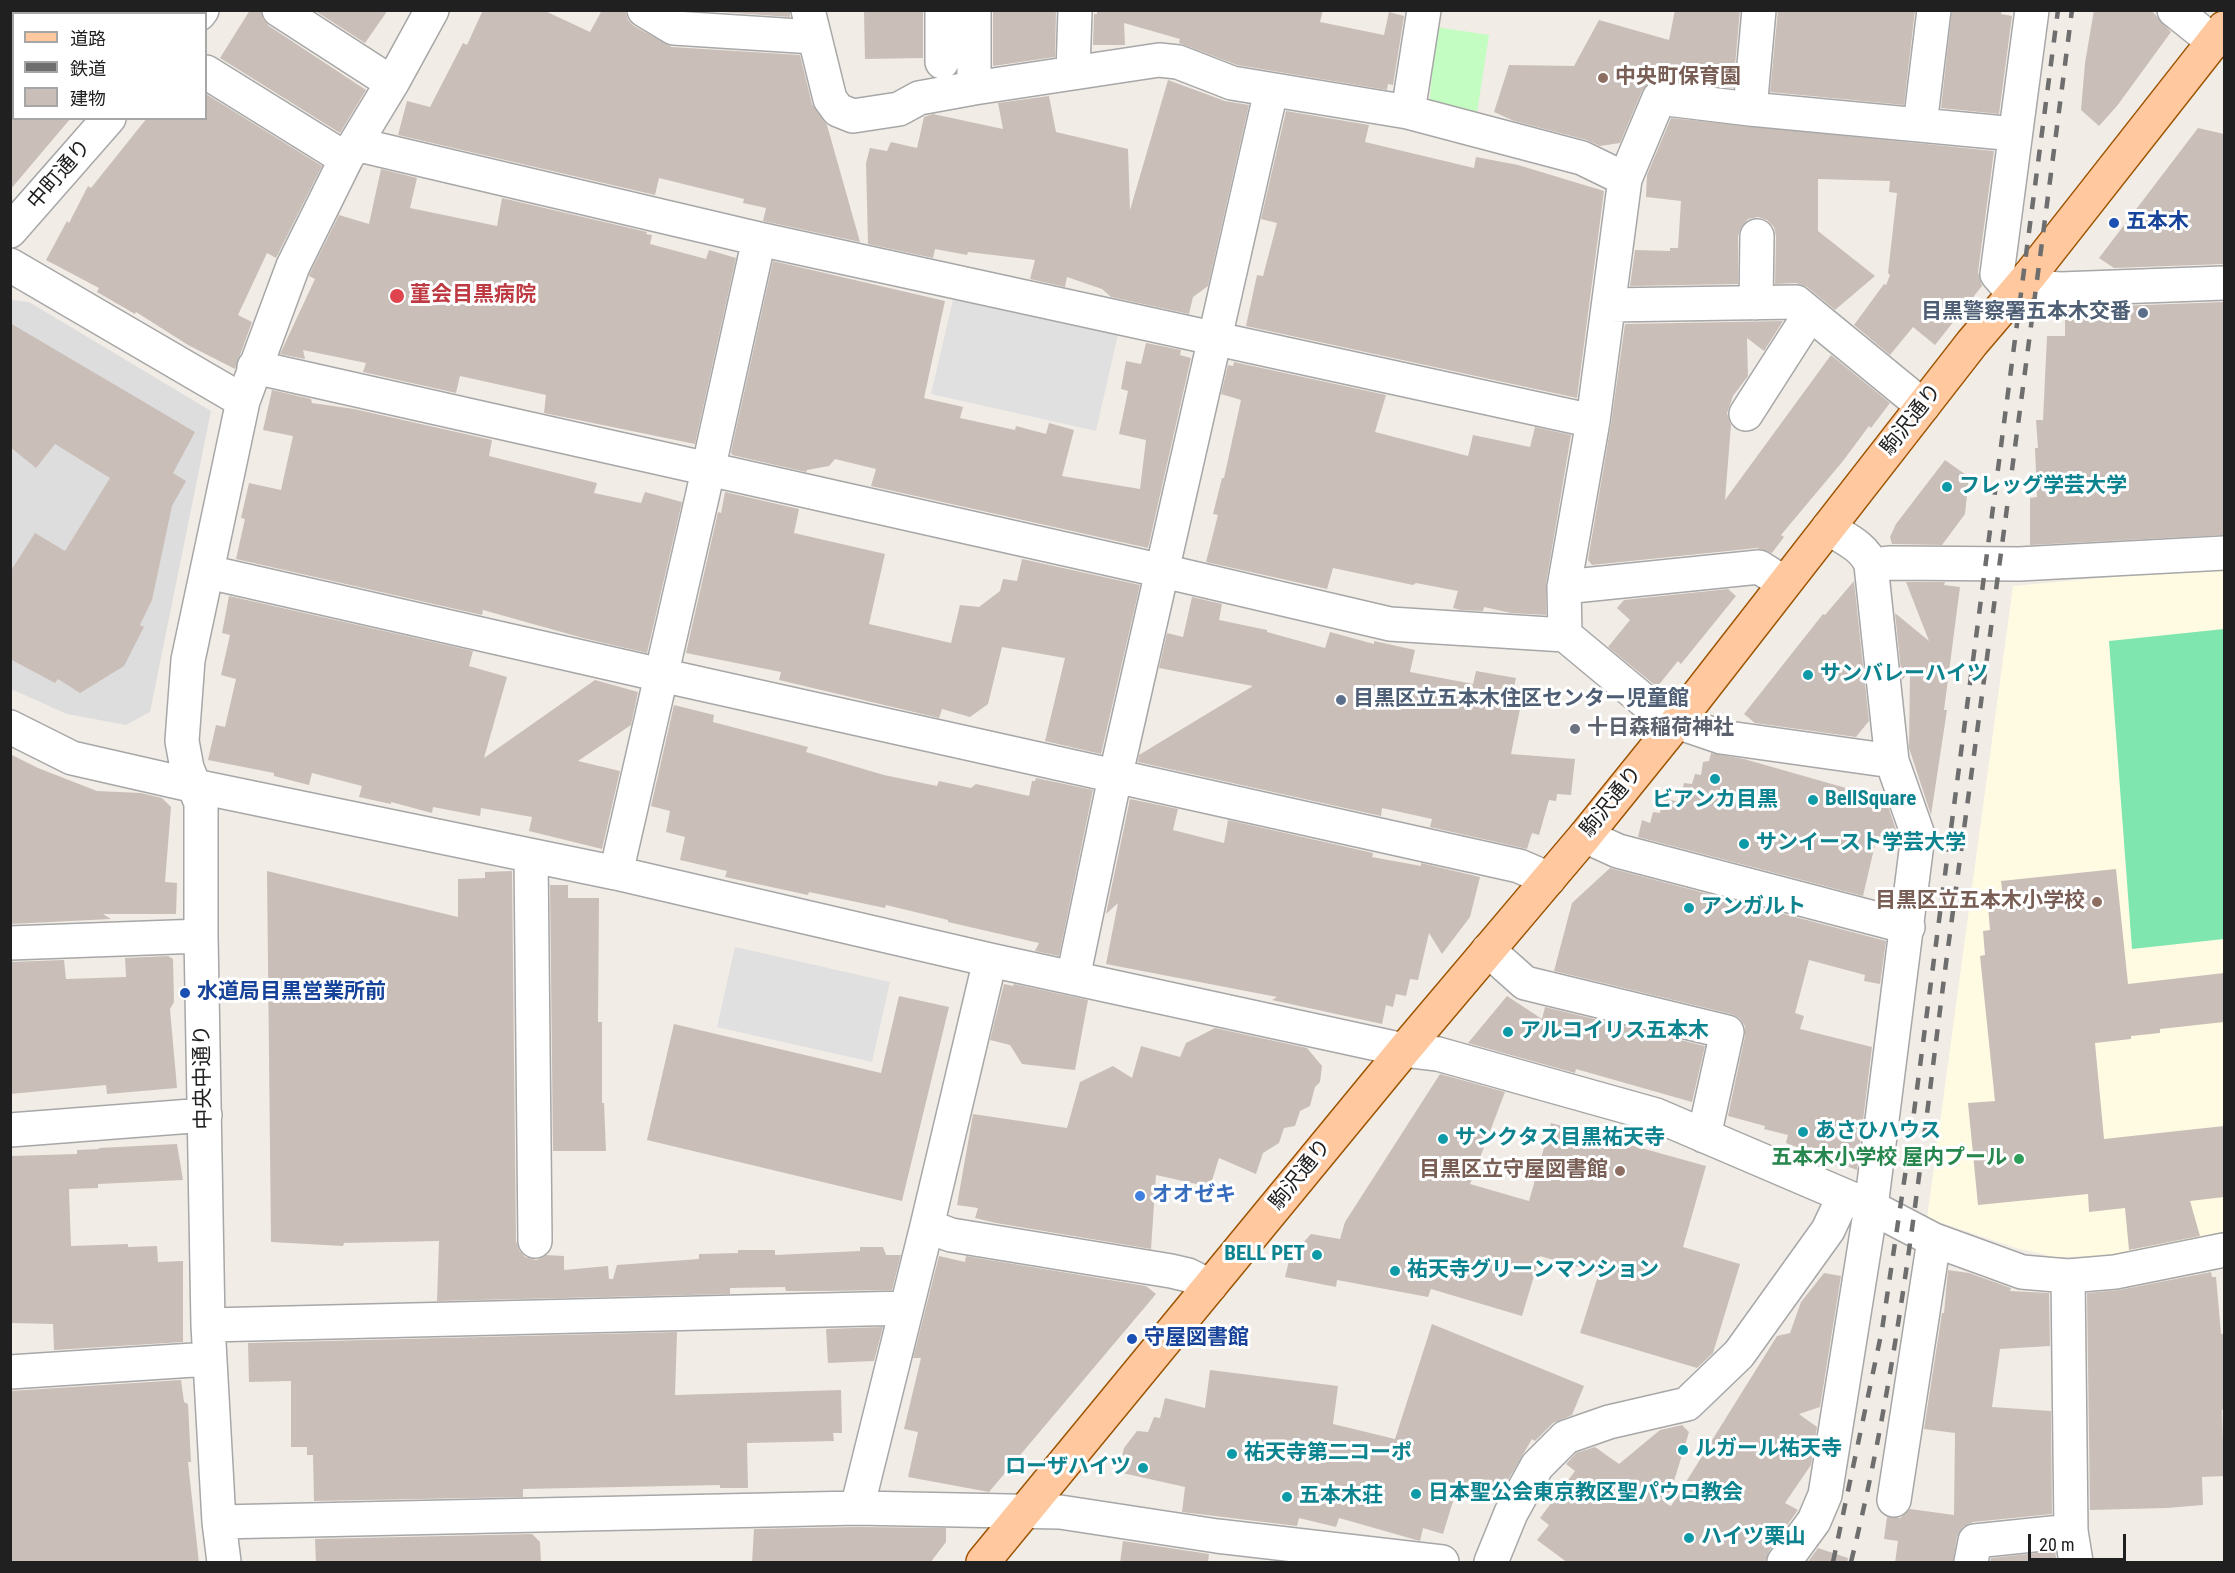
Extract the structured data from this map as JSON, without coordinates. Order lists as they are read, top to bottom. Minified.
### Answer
{"streets":{"main road":["駒沢通り"],"street":["中町通り","中央中通り"]},"places":["中央町保育園","五本木","菫会目黒病院","目黒警察署五本木交番","フレッグ学芸大学","サンバレーハイツ","目黒区立五本木住区センター児童館","十日森稲荷神社","ビアンカ目黒","BellSquare","サンイースト学芸大学","目黒区立五本木小学校","アンガルト","水道局目黒営業所前","アルコイリス五本木","あさひハウス","サンクタス目黒祐天寺","五本木小学校 屋内プール","目黒区立守屋図書館","オオゼキ","BELL PET","祐天寺グリーンマンション","守屋図書館","ルガール祐天寺","祐天寺第二コーポ","ローザハイツ","日本聖公会東京教区聖パウロ教会","五本木荘","ハイツ栗山"],"legend":["道路","鉄道","建物"],"scale_bar":"20 m"}
